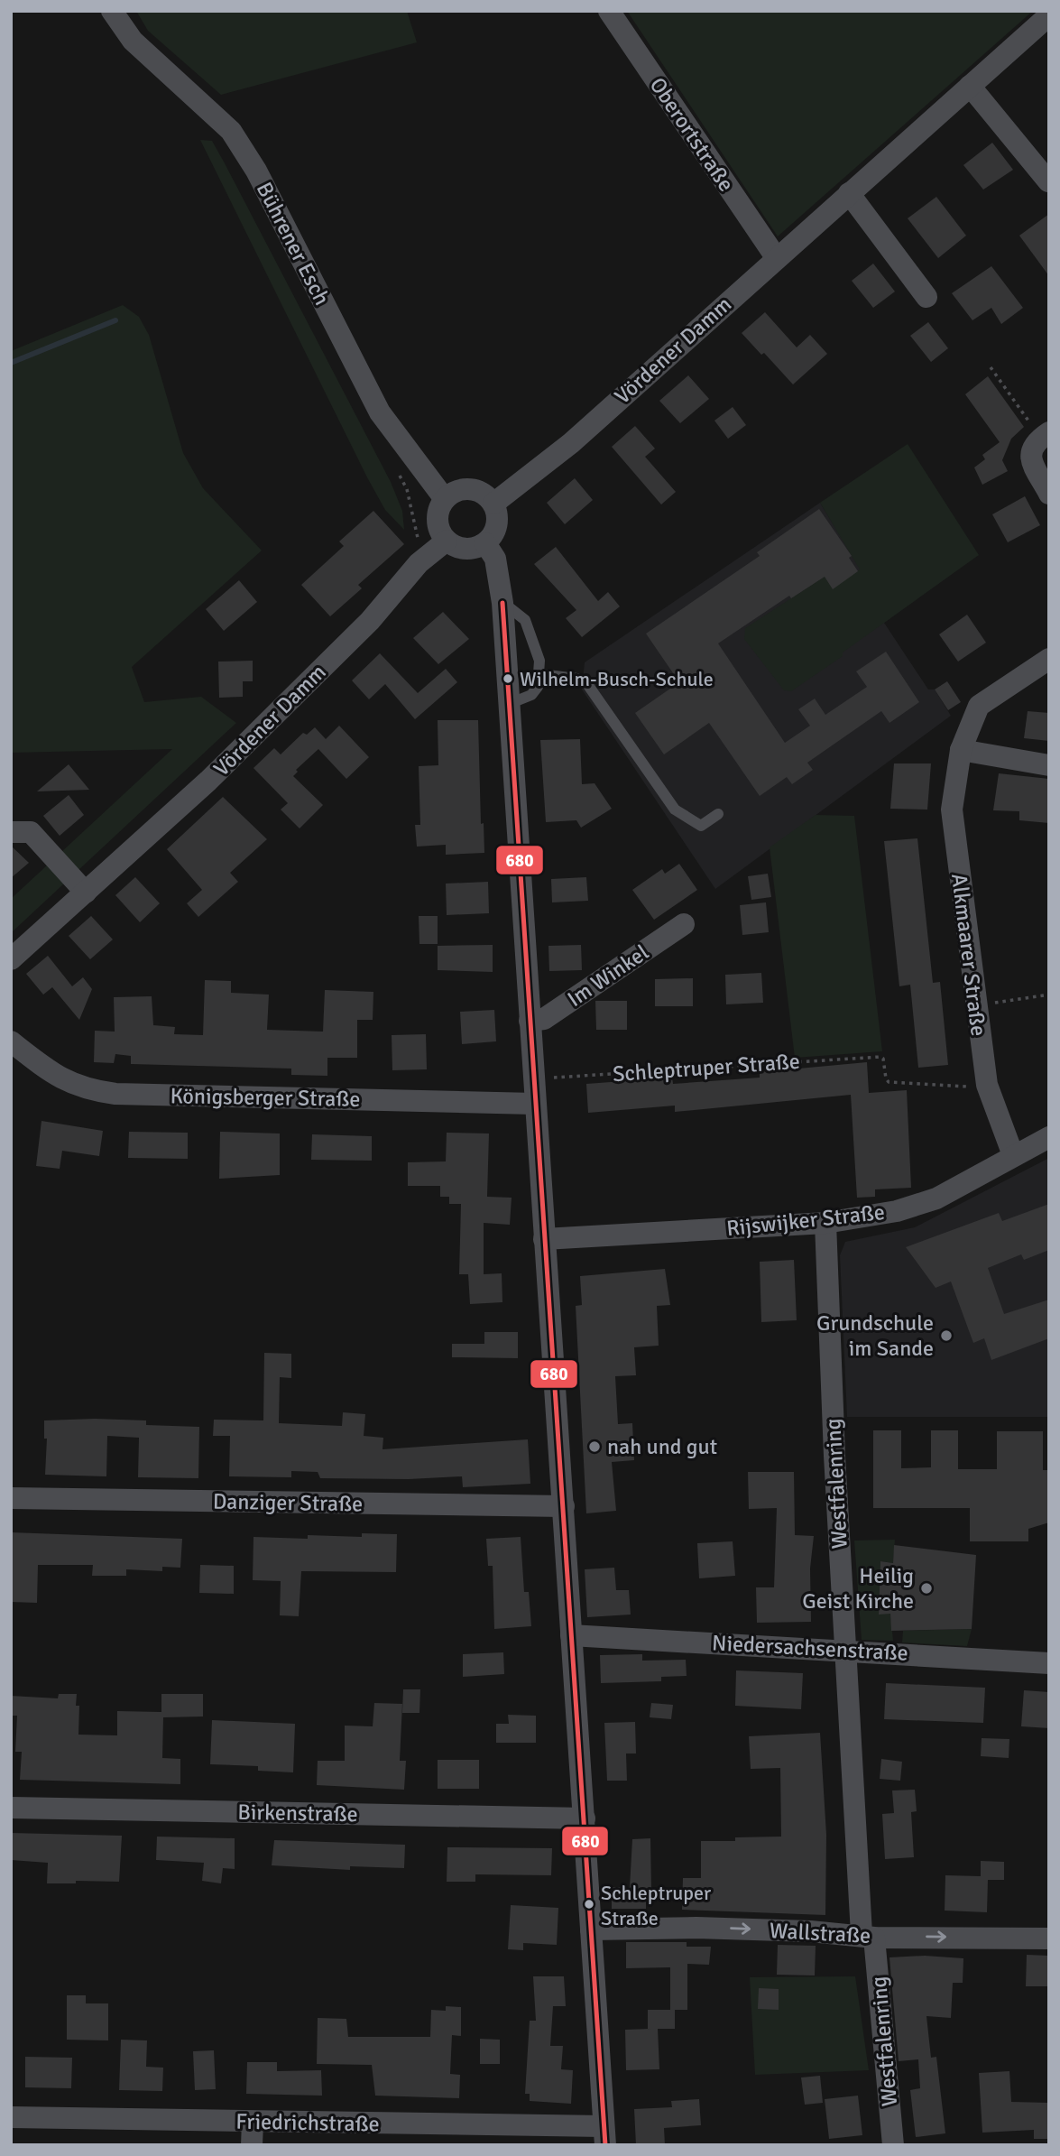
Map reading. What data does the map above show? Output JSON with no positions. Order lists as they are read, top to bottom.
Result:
{
  "streets": {
    "street": [
      "Oberortstraße",
      "Bührener Esch",
      "Vördener Damm",
      "Alkmaarer Straße",
      "Im Winkel",
      "Königsberger Straße",
      "Rijswijker Straße",
      "Westfalenring",
      "Danziger Straße",
      "Niedersachsenstraße",
      "Birkenstraße",
      "Wallstraße",
      "Friedrichstraße"
    ],
    "path": ["Schleptruper Straße"]
  },
  "crossings": [
    ["Oberortstraße", "Vördener Damm"],
    ["Bührener Esch", "Vördener Damm"],
    ["Alkmaarer Straße", "Schleptruper Straße"],
    ["Alkmaarer Straße", "Rijswijker Straße"],
    ["Rijswijker Straße", "Westfalenring"],
    ["Westfalenring", "Niedersachsenstraße"],
    ["Westfalenring", "Wallstraße"]
  ],
  "one_way": ["Wallstraße"],
  "places": [
    "Wilhelm-Busch-Schule",
    "Grundschule im Sande",
    "nah und gut",
    "Heilig Geist Kirche",
    "Schleptruper Straße"
  ],
  "lines": ["transit line 680"]
}
